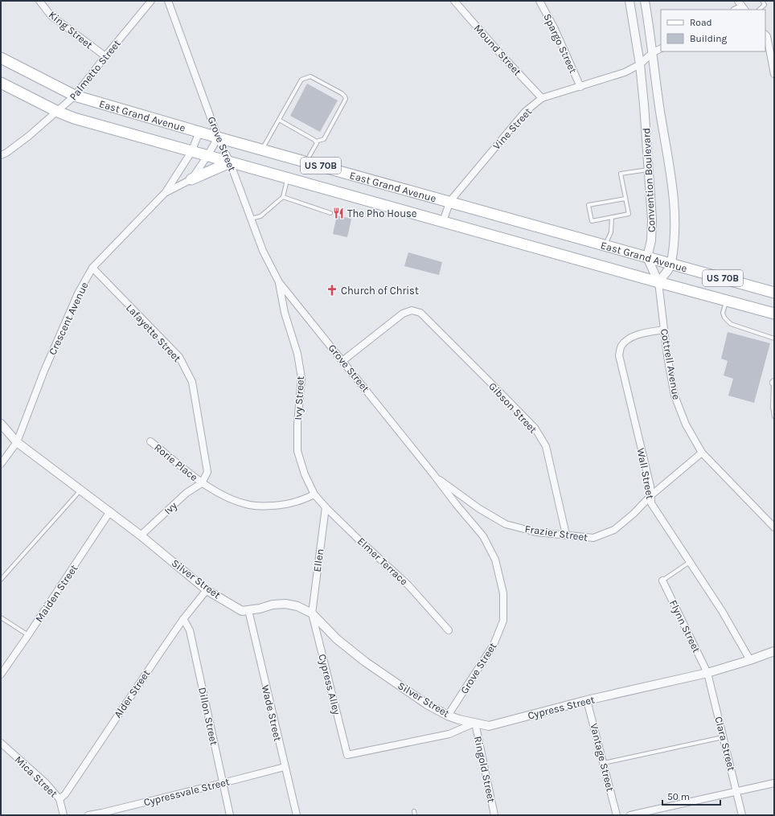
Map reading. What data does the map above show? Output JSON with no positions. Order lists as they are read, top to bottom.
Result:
{
  "streets": {
    "main road": ["East Grand Avenue", "US 70B"],
    "street": [
      "King Street",
      "Spargo Street",
      "Mound Street",
      "Palmetto Street",
      "Vine Street",
      "Grove Street",
      "Convention Boulevard",
      "Crescent Avenue",
      "Lafayette Street",
      "Cottrell Avenue",
      "Ivy Street",
      "Gibson Street",
      "Rorie Place",
      "Wall Street",
      "Ivy",
      "Frazier Street",
      "Ellen",
      "Elmer Terrace",
      "Silver Street",
      "Maiden Street",
      "Flynn Street",
      "Cypress Alley",
      "Alder Street",
      "Cypress Street",
      "Wade Street",
      "Dillon Street",
      "Clara Street",
      "Vantage Street",
      "Ringold Street",
      "Mica Street",
      "Cypressvale Street"
    ]
  },
  "crossings": [
    ["King Street", "Palmetto Street"],
    ["Spargo Street", "Vine Street"],
    ["Mound Street", "Vine Street"],
    ["Palmetto Street", "East Grand Avenue"],
    ["East Grand Avenue", "Vine Street"],
    ["East Grand Avenue", "Grove Street"],
    ["East Grand Avenue", "Convention Boulevard"],
    ["East Grand Avenue", "Crescent Avenue"],
    ["East Grand Avenue", "Cottrell Avenue"],
    ["Vine Street", "Convention Boulevard"],
    ["Grove Street", "Crescent Avenue"],
    ["Grove Street", "Ivy Street"],
    ["Grove Street", "Gibson Street"],
    ["Grove Street", "Frazier Street"],
    ["Grove Street", "Silver Street"],
    ["Convention Boulevard", "Cottrell Avenue"],
    ["Crescent Avenue", "Lafayette Street"],
    ["Crescent Avenue", "Silver Street"],
    ["Lafayette Street", "Rorie Place"],
    ["Lafayette Street", "Ivy"],
    ["Cottrell Avenue", "Wall Street"],
    ["Cottrell Avenue", "Frazier Street"],
    ["Ivy Street", "Rorie Place"],
    ["Ivy Street", "Elmer Terrace"],
    ["Gibson Street", "Frazier Street"],
    ["Rorie Place", "Ivy"],
    ["Rorie Place", "Elmer Terrace"],
    ["Wall Street", "Frazier Street"],
    ["Wall Street", "Cypress Street"],
    ["Ivy", "Silver Street"],
    ["Ellen", "Elmer Terrace"],
    ["Ellen", "Silver Street"],
    ["Ellen", "Cypress Alley"],
    ["Silver Street", "Maiden Street"],
    ["Silver Street", "Cypress Alley"],
    ["Silver Street", "Alder Street"],
    ["Silver Street", "Cypress Street"],
    ["Silver Street", "Wade Street"],
    ["Silver Street", "Ringold Street"],
    ["Flynn Street", "Cypress Street"],
    ["Flynn Street", "Clara Street"],
    ["Cypress Alley", "Cypress Street"],
    ["Cypress Alley", "Ringold Street"],
    ["Alder Street", "Dillon Street"],
    ["Alder Street", "Mica Street"],
    ["Cypress Street", "Clara Street"],
    ["Cypress Street", "Vantage Street"],
    ["Cypress Street", "Ringold Street"],
    ["Wade Street", "Cypressvale Street"],
    ["Dillon Street", "Cypressvale Street"]
  ],
  "places": {
    "restaurant": ["The Pho House"],
    "church": ["Church of Christ"]
  },
  "legend": ["Road", "Building"],
  "scale_bar": "50 m"
}
